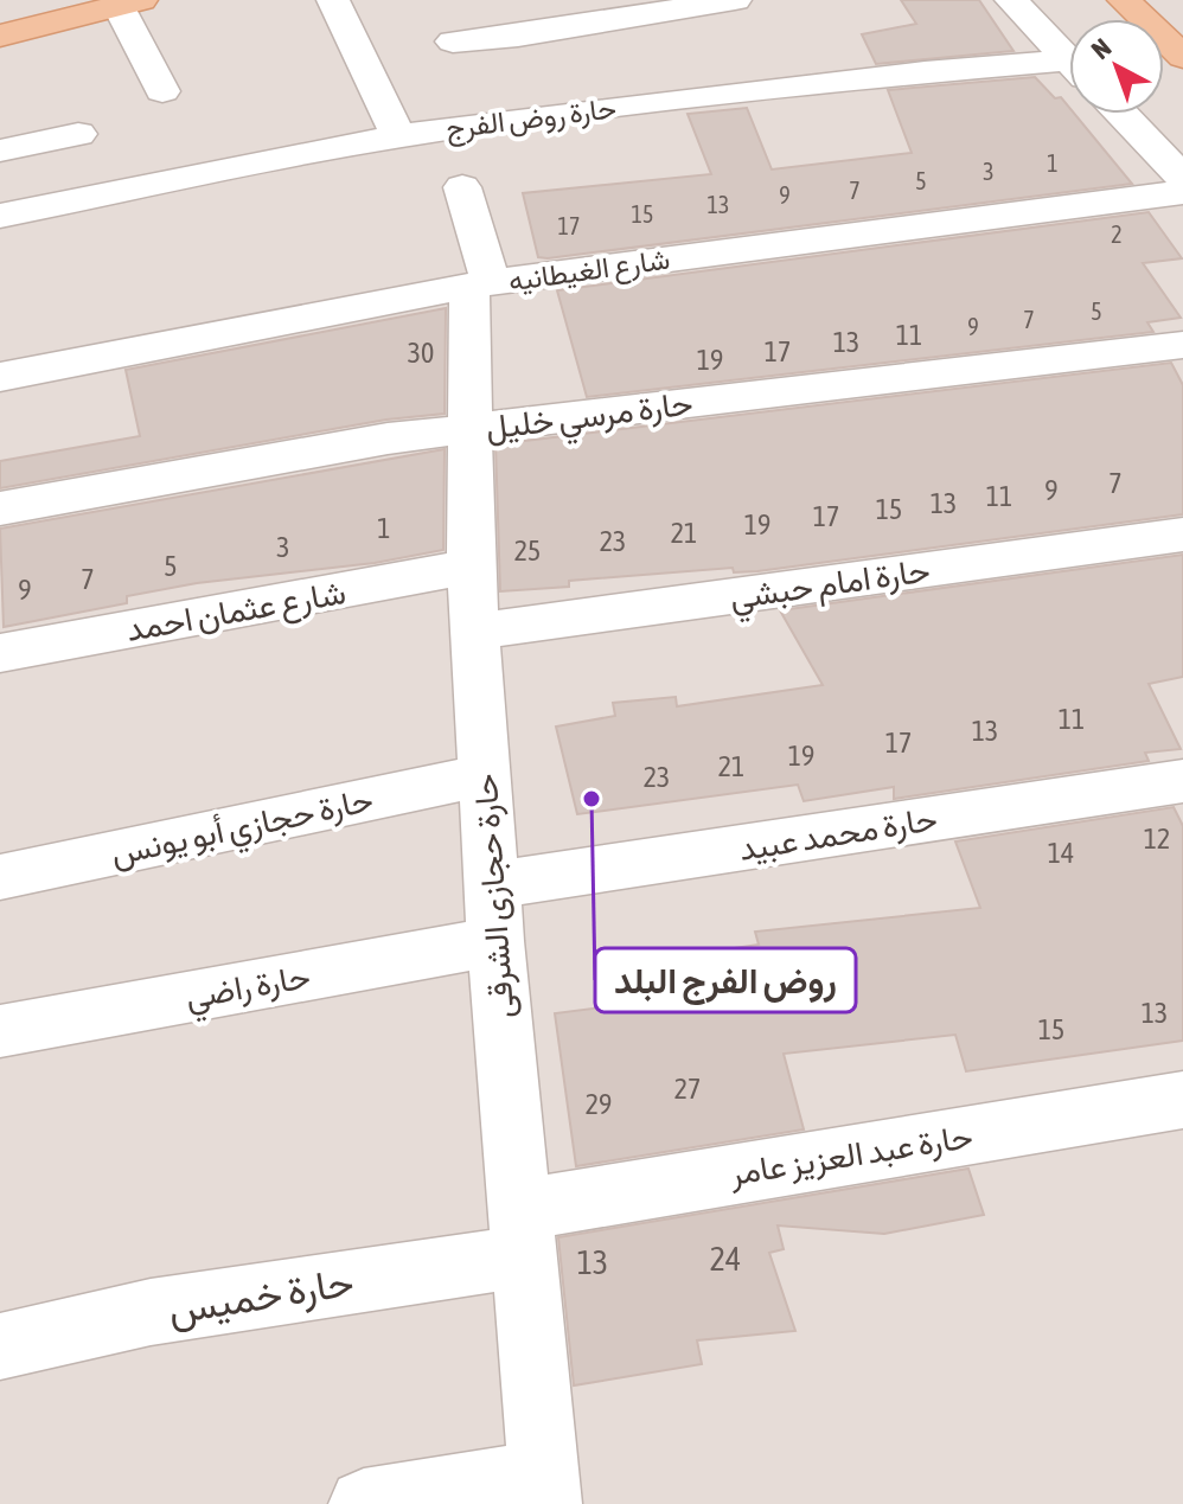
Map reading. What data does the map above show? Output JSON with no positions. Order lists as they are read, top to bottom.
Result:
{
  "streets": {
    "street": [
      "حارة روض الفرج",
      "شارع الغيطانيه",
      "حارة مرسي خليل",
      "حارة امام حبشي",
      "شارع عثمان احمد",
      "حارة حجازي أبو يونس",
      "حارة محمد عبيد",
      "حارة حجازى الشرقى",
      "حارة راضي",
      "حارة عبد العزيز عامر",
      "حارة خميس"
    ]
  },
  "crossings": [
    ["شارع الغيطانيه", "حارة حجازى الشرقى"],
    ["حارة مرسي خليل", "حارة حجازى الشرقى"],
    ["حارة امام حبشي", "حارة حجازى الشرقى"],
    ["شارع عثمان احمد", "حارة حجازى الشرقى"],
    ["حارة حجازي أبو يونس", "حارة حجازى الشرقى"],
    ["حارة محمد عبيد", "حارة حجازى الشرقى"],
    ["حارة حجازى الشرقى", "حارة راضي"],
    ["حارة حجازى الشرقى", "حارة عبد العزيز عامر"],
    ["حارة حجازى الشرقى", "حارة خميس"],
    ["حارة عبد العزيز عامر", "حارة خميس"]
  ],
  "places": ["روض الفرج البلد"],
  "house_numbers": [
    "1",
    "3",
    "5",
    "7",
    "9",
    "13",
    "15",
    "17",
    "2",
    "5",
    "7",
    "9",
    "11",
    "13",
    "17",
    "30",
    "19",
    "7",
    "9",
    "11",
    "13",
    "15",
    "17",
    "19",
    "1",
    "21",
    "23",
    "3",
    "25",
    "5",
    "7",
    "9",
    "11",
    "13",
    "17",
    "19",
    "21",
    "23",
    "12",
    "14",
    "13",
    "15",
    "27",
    "29",
    "24",
    "13"
  ],
  "north": "top left"
}
